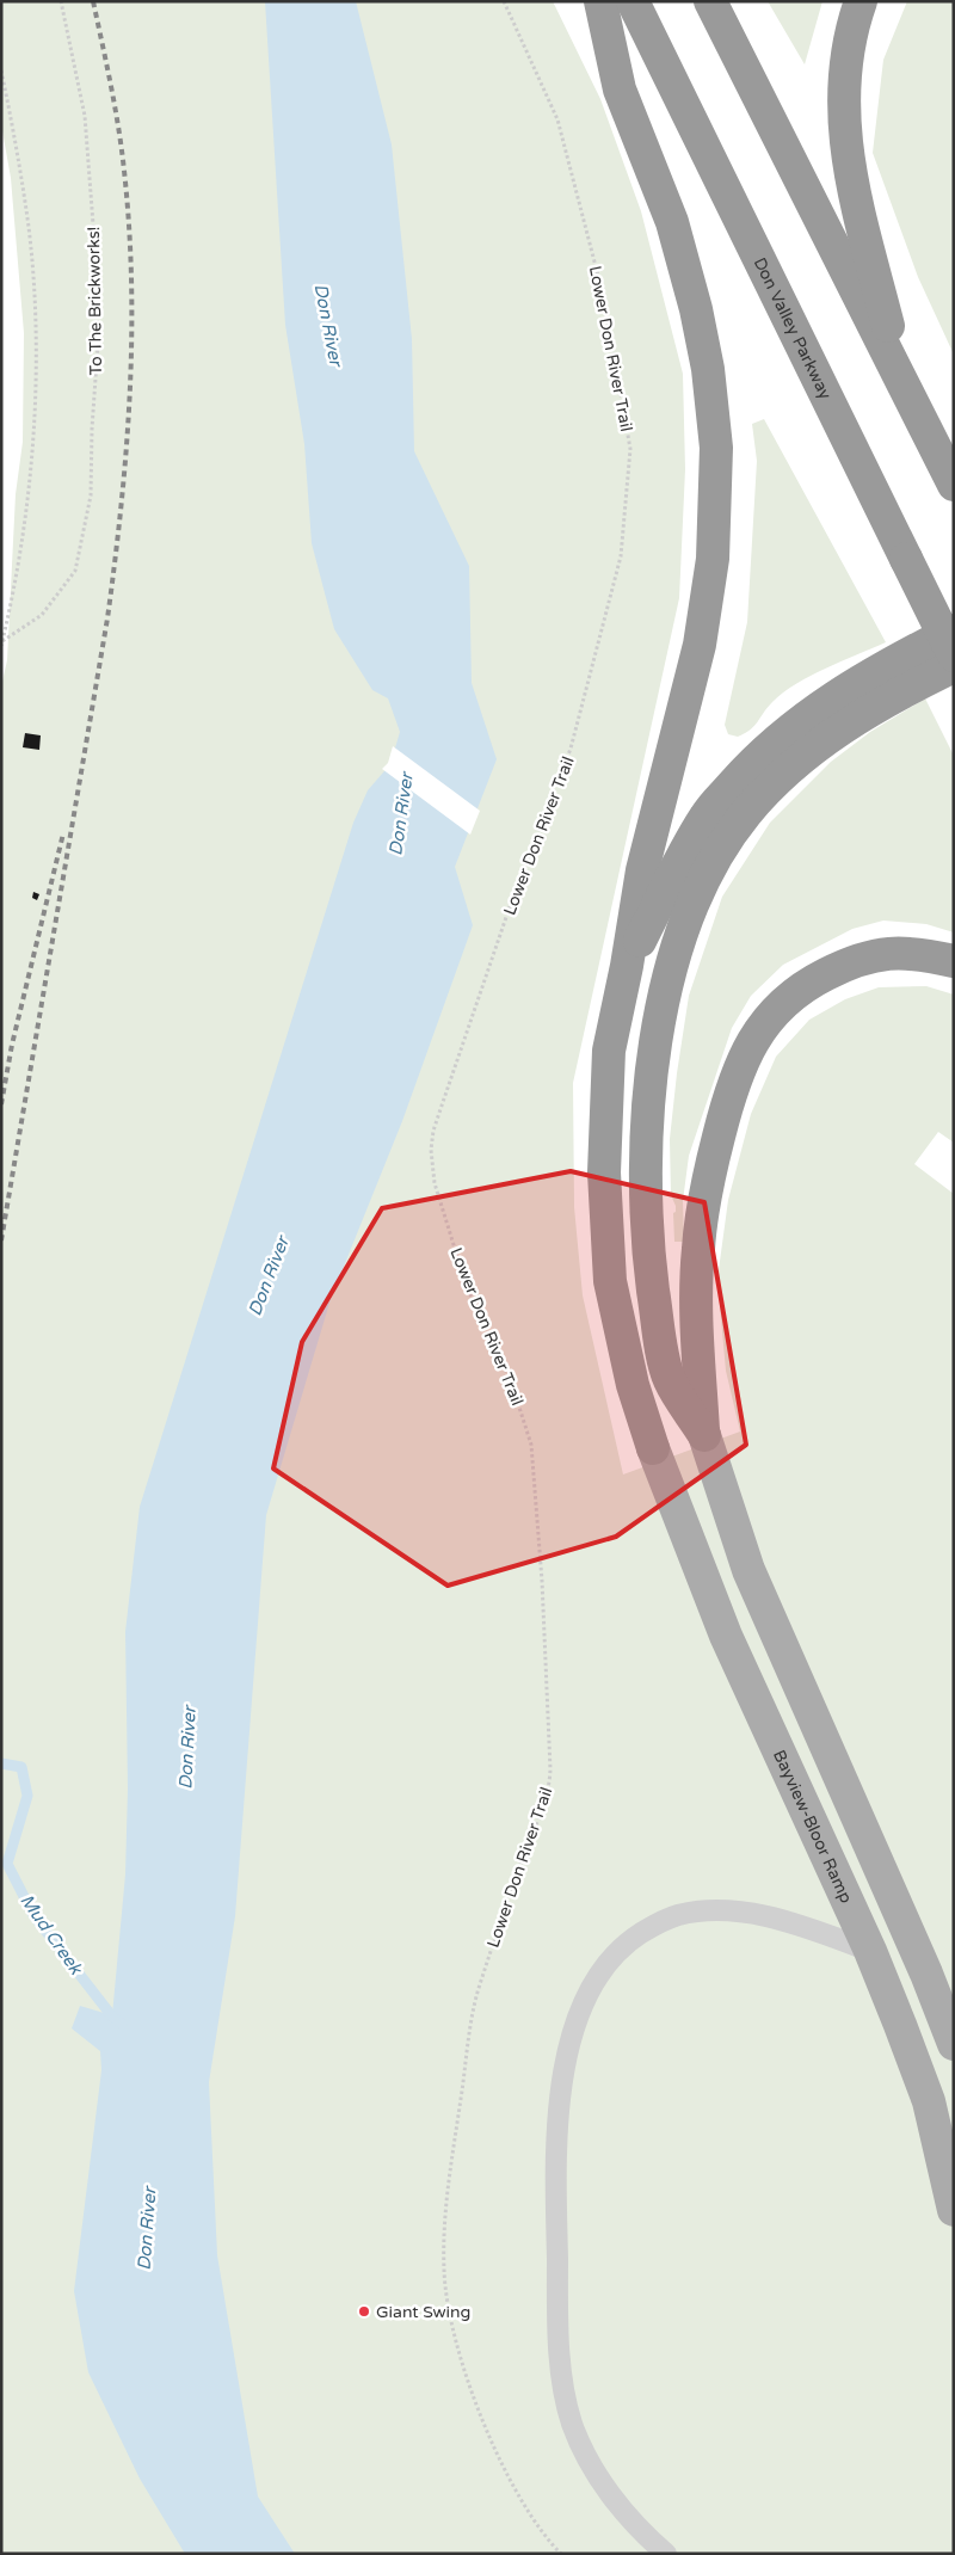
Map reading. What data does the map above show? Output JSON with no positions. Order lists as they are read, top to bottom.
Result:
{
  "streets": {
    "highway": ["Don Valley Parkway"],
    "main road": ["Bayview-Bloor Ramp"],
    "path": ["To The Brickworks!", "Lower Don River Trail"]
  },
  "water": ["Don River", "Mud Creek"],
  "places": ["Giant Swing"]
}
